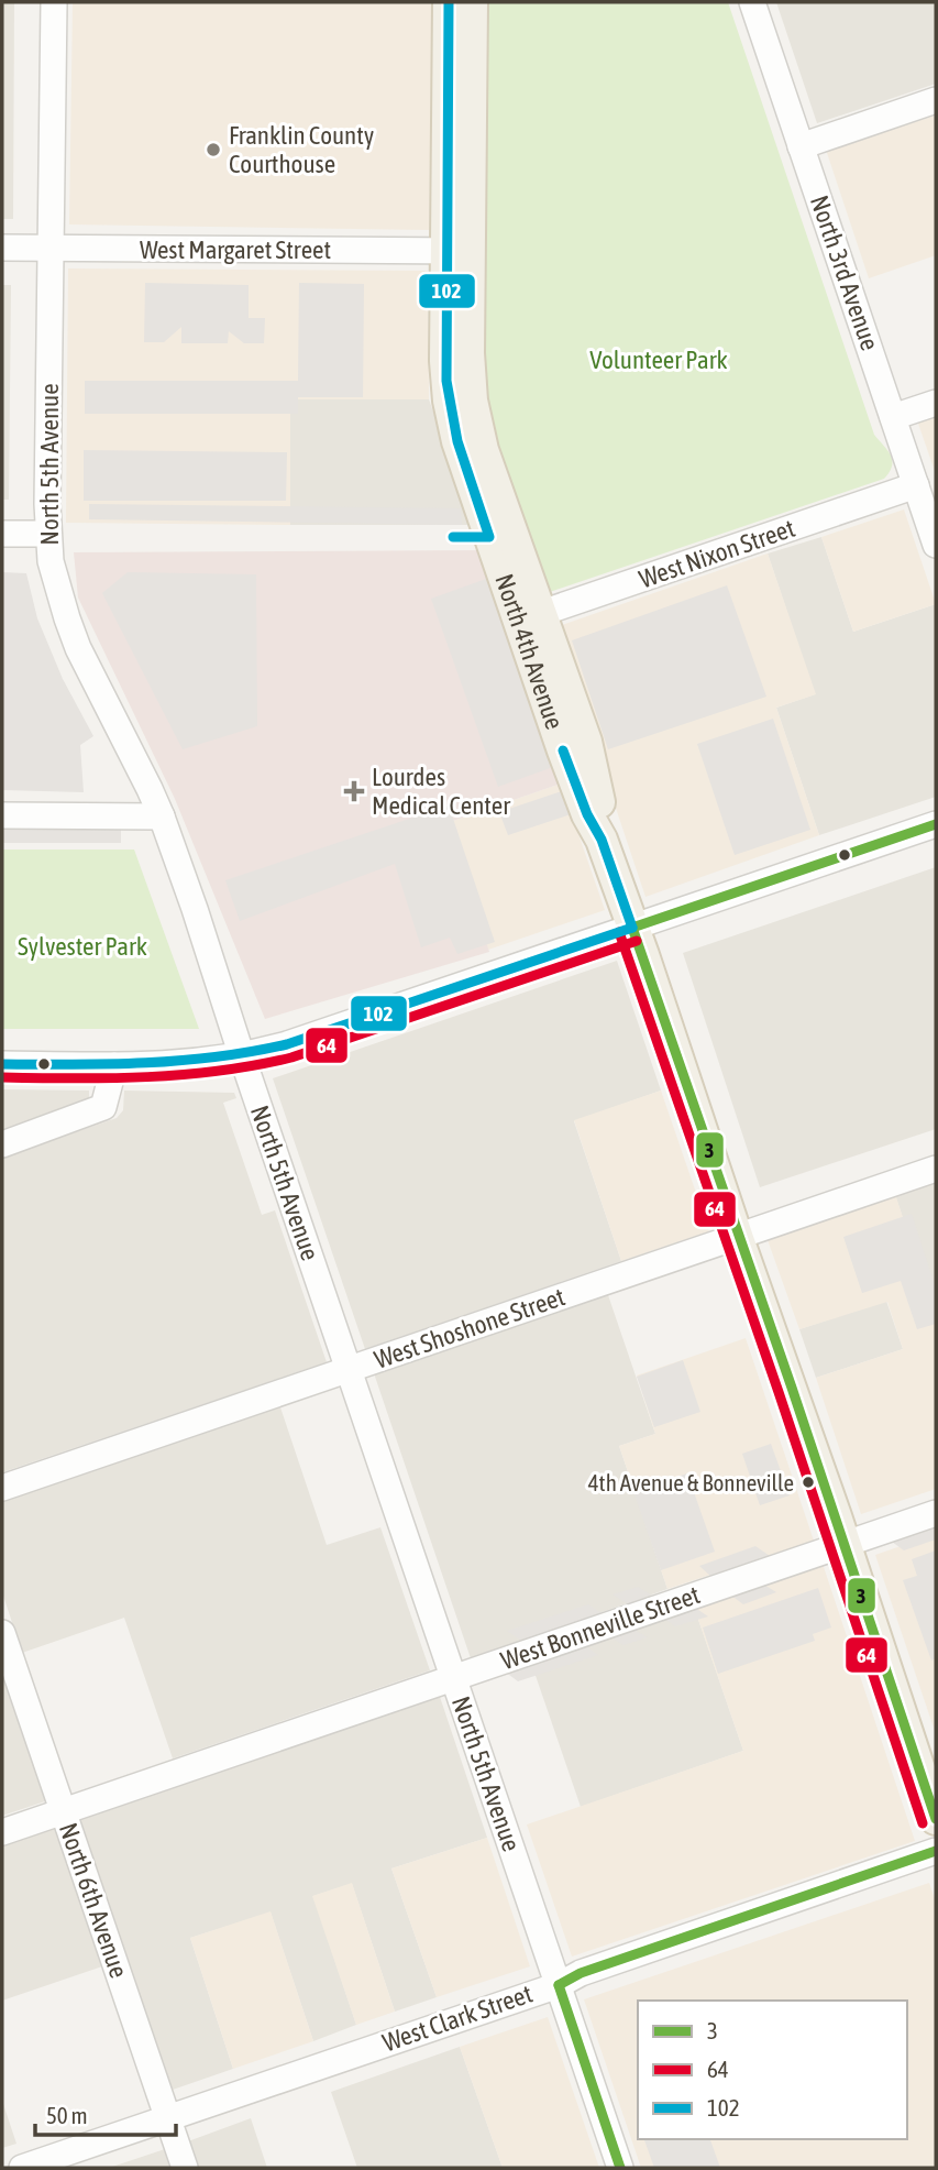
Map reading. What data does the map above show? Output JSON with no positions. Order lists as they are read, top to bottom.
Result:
{
  "streets": {
    "main road": ["North 4th Avenue"],
    "street": [
      "West Margaret Street",
      "North 3rd Avenue",
      "North 5th Avenue",
      "West Nixon Street",
      "West Shoshone Street",
      "West Bonneville Street",
      "North 6th Avenue",
      "West Clark Street"
    ]
  },
  "crossings": [
    ["West Margaret Street", "North 5th Avenue"],
    ["West Margaret Street", "North 4th Avenue"],
    ["North 3rd Avenue", "West Nixon Street"],
    ["North 5th Avenue", "West Shoshone Street"],
    ["North 5th Avenue", "West Bonneville Street"],
    ["North 5th Avenue", "West Clark Street"],
    ["West Nixon Street", "North 4th Avenue"],
    ["North 4th Avenue", "West Shoshone Street"],
    ["North 4th Avenue", "West Bonneville Street"],
    ["West Bonneville Street", "North 6th Avenue"],
    ["North 6th Avenue", "West Clark Street"]
  ],
  "parks": ["Volunteer Park", "Sylvester Park"],
  "places": {
    "other": ["Franklin County Courthouse", "4th Avenue & Bonneville"],
    "health": ["Lourdes Medical Center"]
  },
  "lines": ["transit line 102", "transit line 3", "transit line 64"],
  "legend": ["3", "64", "102"],
  "scale_bar": "50 m"
}
